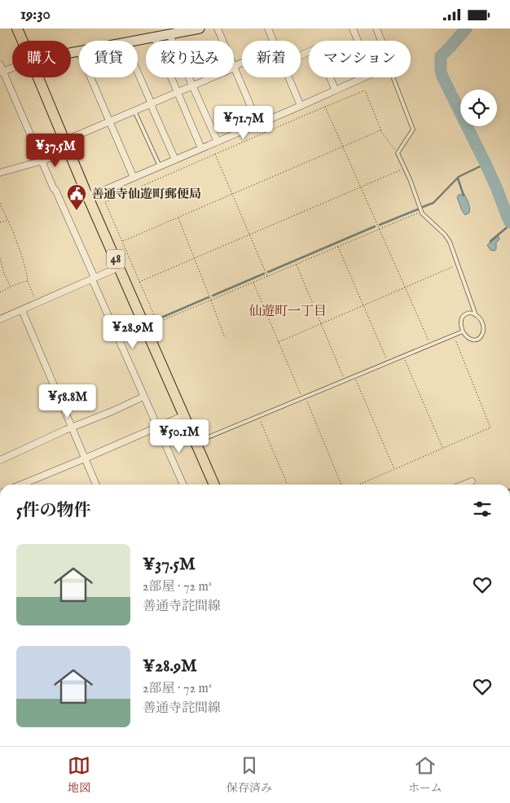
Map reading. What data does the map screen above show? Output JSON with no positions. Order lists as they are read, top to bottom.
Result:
{
  "streets": {
    "main road": ["48"]
  },
  "districts": ["仙遊町一丁目"],
  "places": {
    "public building": ["善通寺仙遊町郵便局"]
  },
  "page": {
    "status": "19:30",
    "chip": [
      "購入",
      "賃貸",
      "絞り込み",
      "新着",
      "マンション"
    ],
    "price": [
      "¥71.7M",
      "¥37.5M",
      "¥28.9M",
      "¥58.8M",
      "¥50.1M"
    ],
    "heading": "5件の物件",
    "list": [
      {
        "name": "¥37.5M",
        "note": "2部屋 · 72 m² · 善通寺詫間線"
      },
      {
        "name": "¥28.9M",
        "note": "2部屋 · 72 m² · 善通寺詫間線"
      }
    ],
    "tabs": ["地図", "保存済み", "ホーム"]
  }
}
